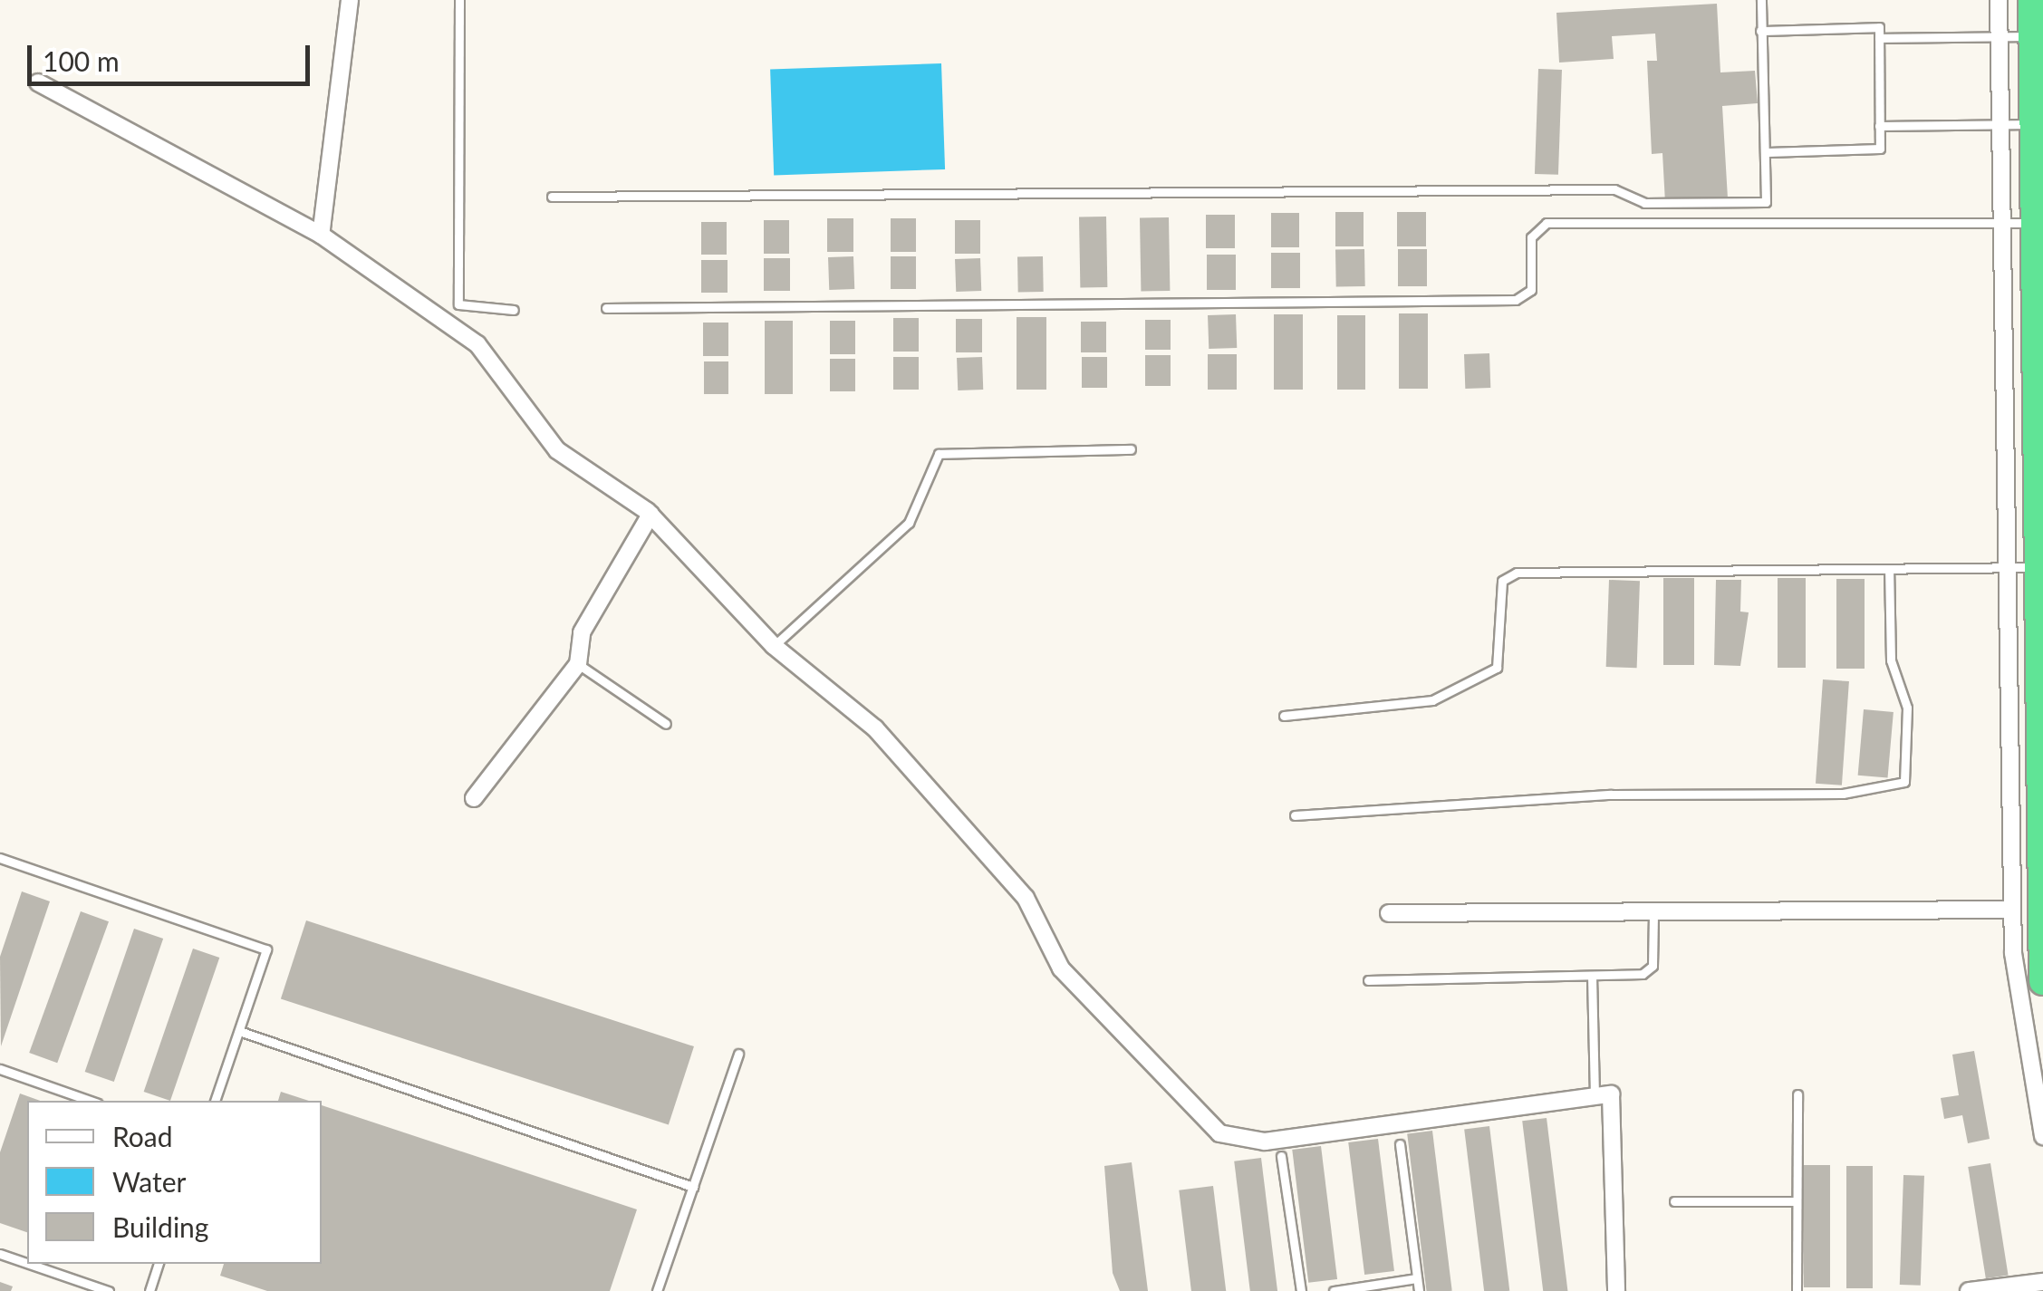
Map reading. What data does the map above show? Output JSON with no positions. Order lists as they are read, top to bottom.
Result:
{
  "legend": ["Road", "Water", "Building"],
  "scale_bar": "100 m"
}
